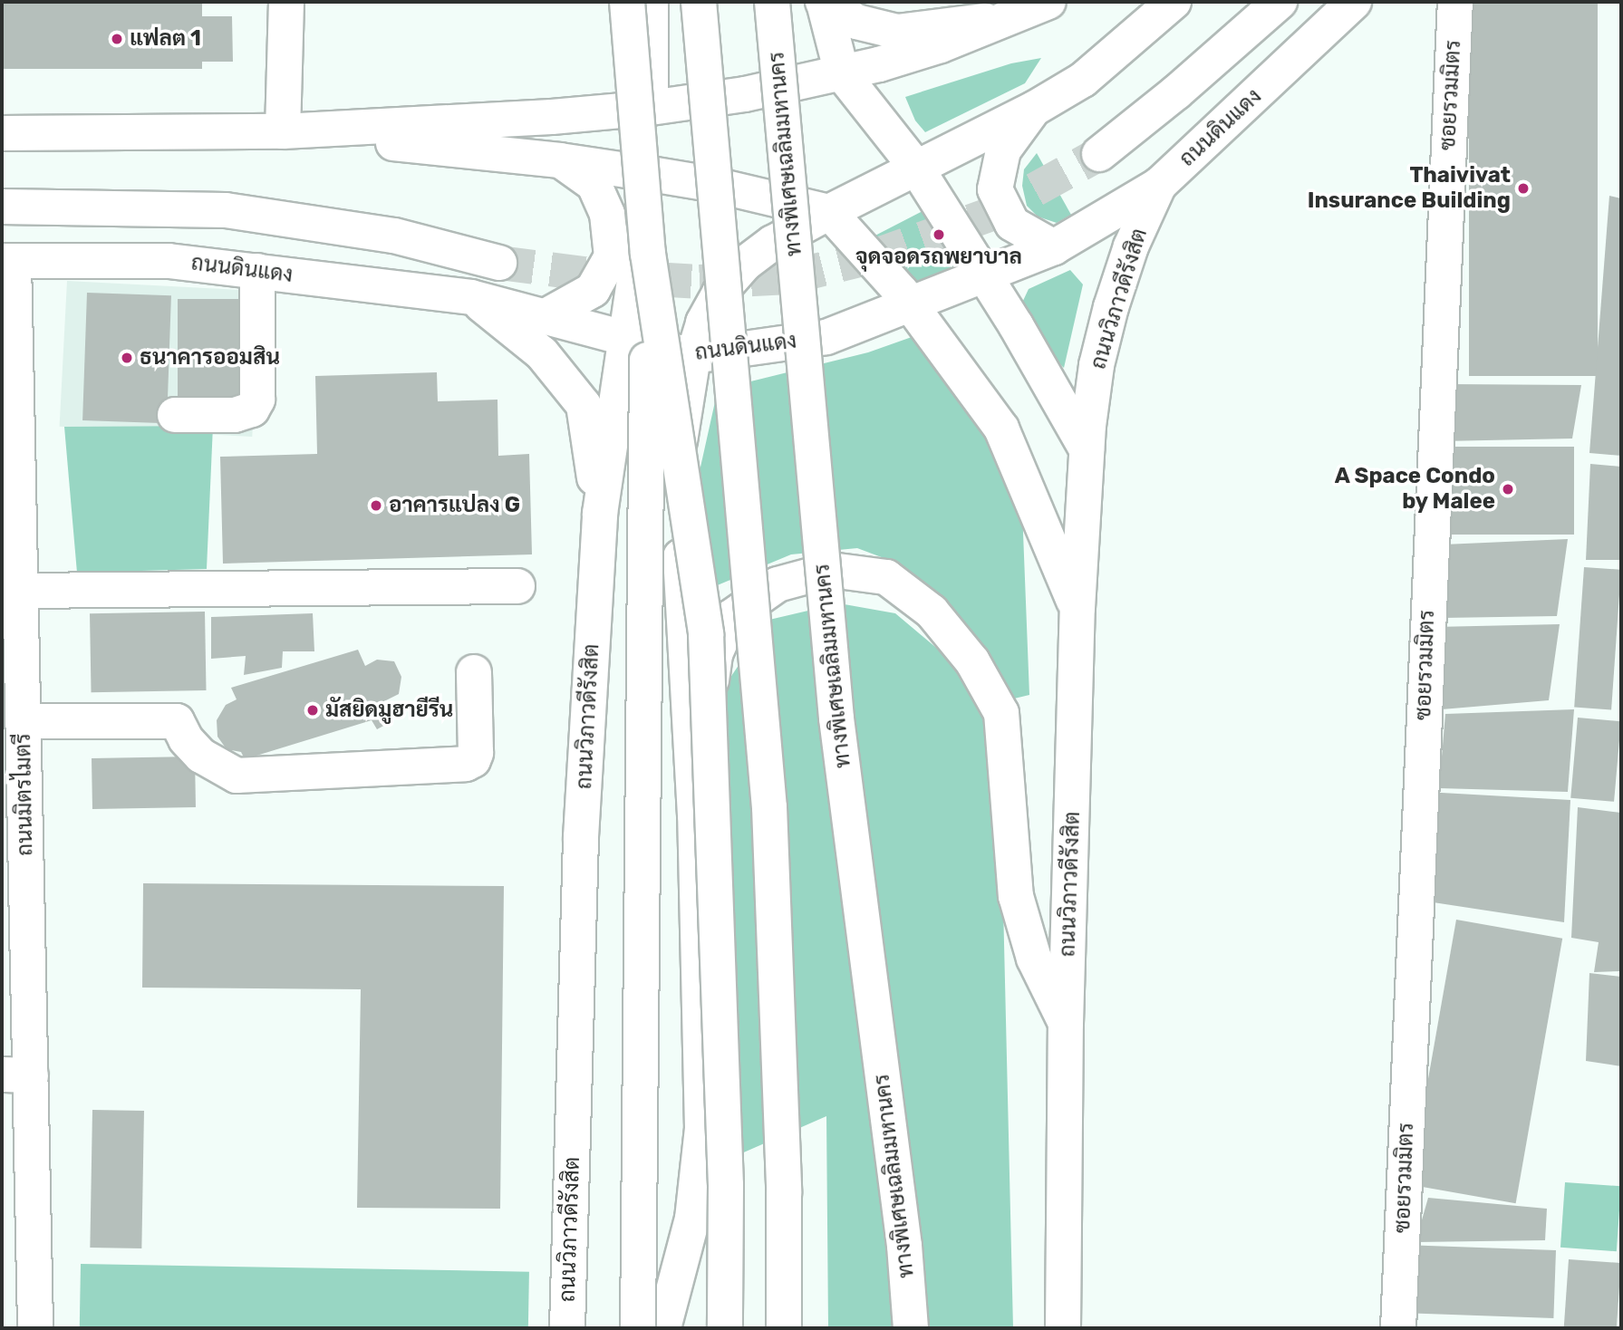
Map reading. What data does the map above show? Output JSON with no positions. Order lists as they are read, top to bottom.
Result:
{
  "streets": {
    "main road": [
      "ซอยรวมมิตร",
      "ถนนดินแดง",
      "ทางพิเศษเฉลิมมหานคร",
      "ถนนวิภาวดีรังสิต",
      "ถนนมิตรไมตรี"
    ]
  },
  "crossings": [
    ["ถนนดินแดง", "ถนนวิภาวดีรังสิต"],
    ["ถนนดินแดง", "ถนนมิตรไมตรี"]
  ],
  "places": [
    "แฟลต 1",
    "Thaivivat Insurance Building",
    "จุดจอดรถพยาบาล",
    "ธนาคารออมสิน",
    "A Space Condo by Malee",
    "อาคารแปลง G",
    "มัสยิดมูฮายีรีน"
  ]
}
